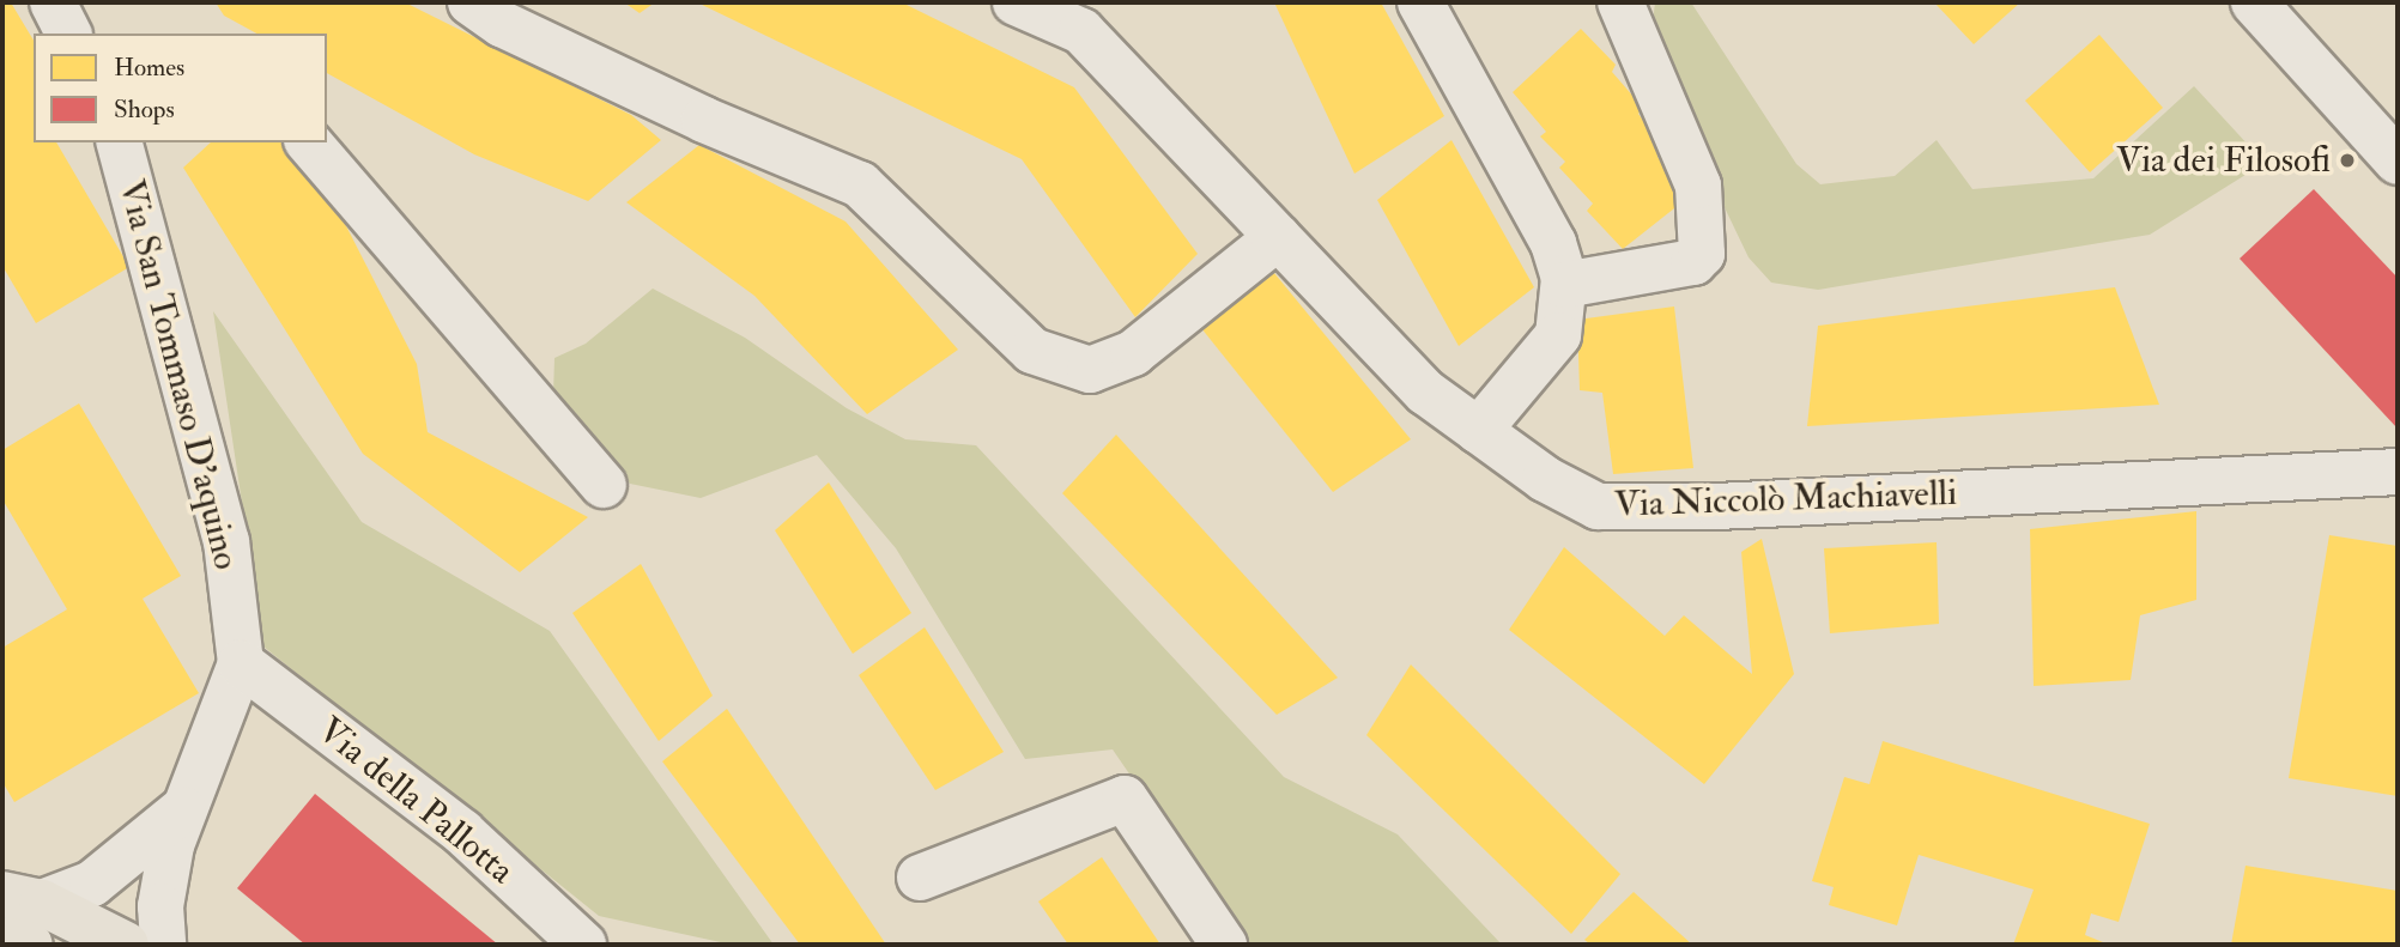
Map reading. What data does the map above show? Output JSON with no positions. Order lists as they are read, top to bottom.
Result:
{
  "streets": {
    "street": ["Via San Tommaso D'aquino", "Via Niccolò Machiavelli", "Via della Pallotta"]
  },
  "crossings": [
    ["Via San Tommaso D'aquino", "Via della Pallotta"]
  ],
  "places": ["Via dei Filosofi"],
  "legend": ["Homes", "Shops"]
}
